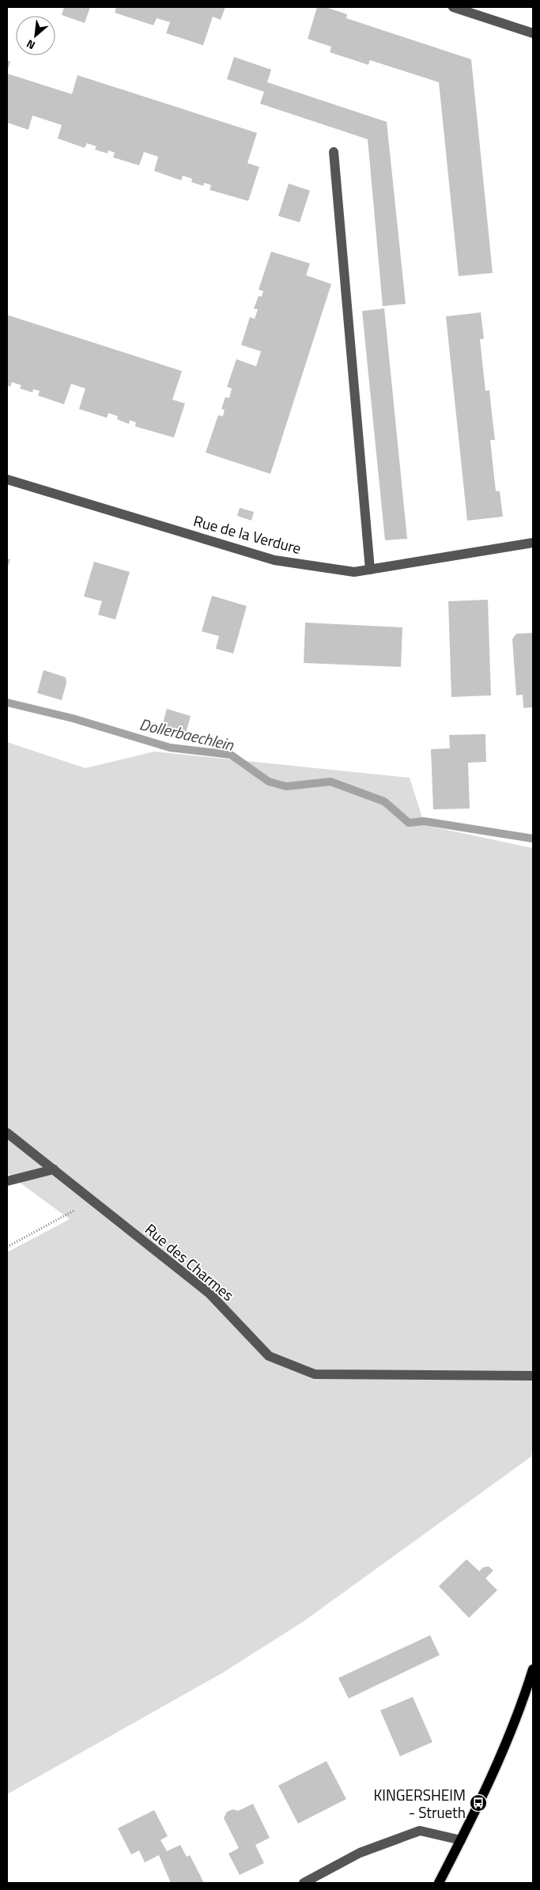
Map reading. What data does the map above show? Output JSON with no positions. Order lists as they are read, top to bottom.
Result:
{
  "streets": {
    "street": ["Rue de la Verdure", "Rue des Charmes"]
  },
  "water": ["Dollerbaechlein"],
  "places": {
    "bus stop": ["KINGERSHEIM - Strueth"]
  },
  "north": "bottom left"
}
